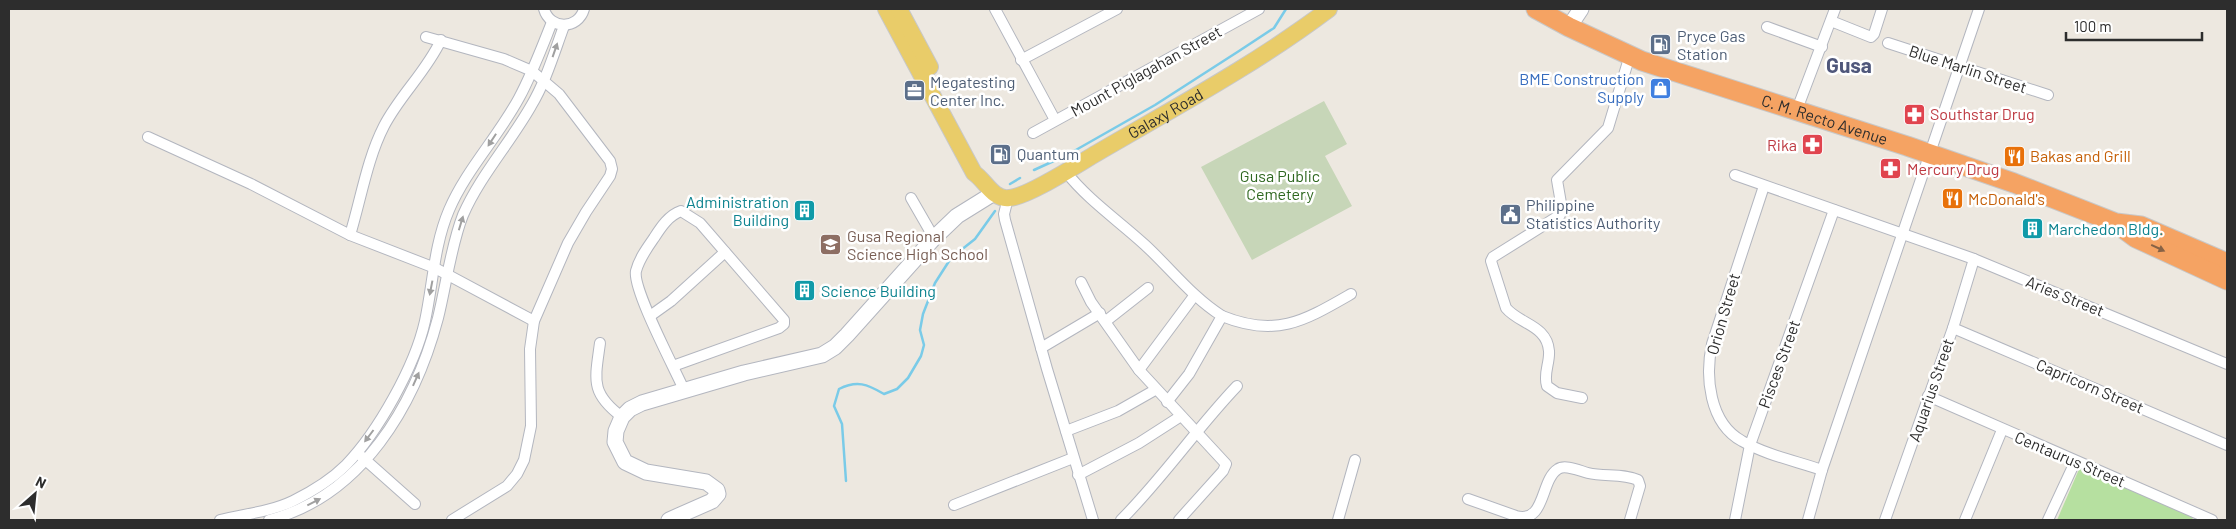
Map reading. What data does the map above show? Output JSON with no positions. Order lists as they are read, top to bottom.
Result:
{
  "streets": {
    "highway": ["C. M. Recto Avenue"],
    "main road": ["Galaxy Road"],
    "street": [
      "Blue Marlin Street",
      "Mount Piglagahan Street",
      "Aries Street",
      "Orion Street",
      "Pisces Street",
      "Capricorn Street",
      "Aquarius Street",
      "Centaurus Street"
    ]
  },
  "crossings": [
    ["Aries Street", "Orion Street"],
    ["Aries Street", "Pisces Street"],
    ["Aries Street", "Aquarius Street"],
    ["Orion Street", "Pisces Street"],
    ["Capricorn Street", "Aquarius Street"],
    ["Aquarius Street", "Centaurus Street"]
  ],
  "districts": ["Gusa"],
  "parks": ["Gusa Public Cemetery"],
  "places": {
    "fuel station": ["Pryce Gas Station", "Quantum"],
    "shop": ["BME Construction Supply"],
    "office": ["Megatesting Center Inc."],
    "pharmacy": ["Southstar Drug", "Rika", "Mercury Drug"],
    "restaurant": ["Bakas and Grill", "McDonald's"],
    "building": ["Administration Building", "Marchedon Bldg.", "Science Building"],
    "public building": ["Philippine Statistics Authority"],
    "school or university": ["Gusa Regional Science High School"]
  },
  "scale_bar": "100 m",
  "north": "top right"
}
